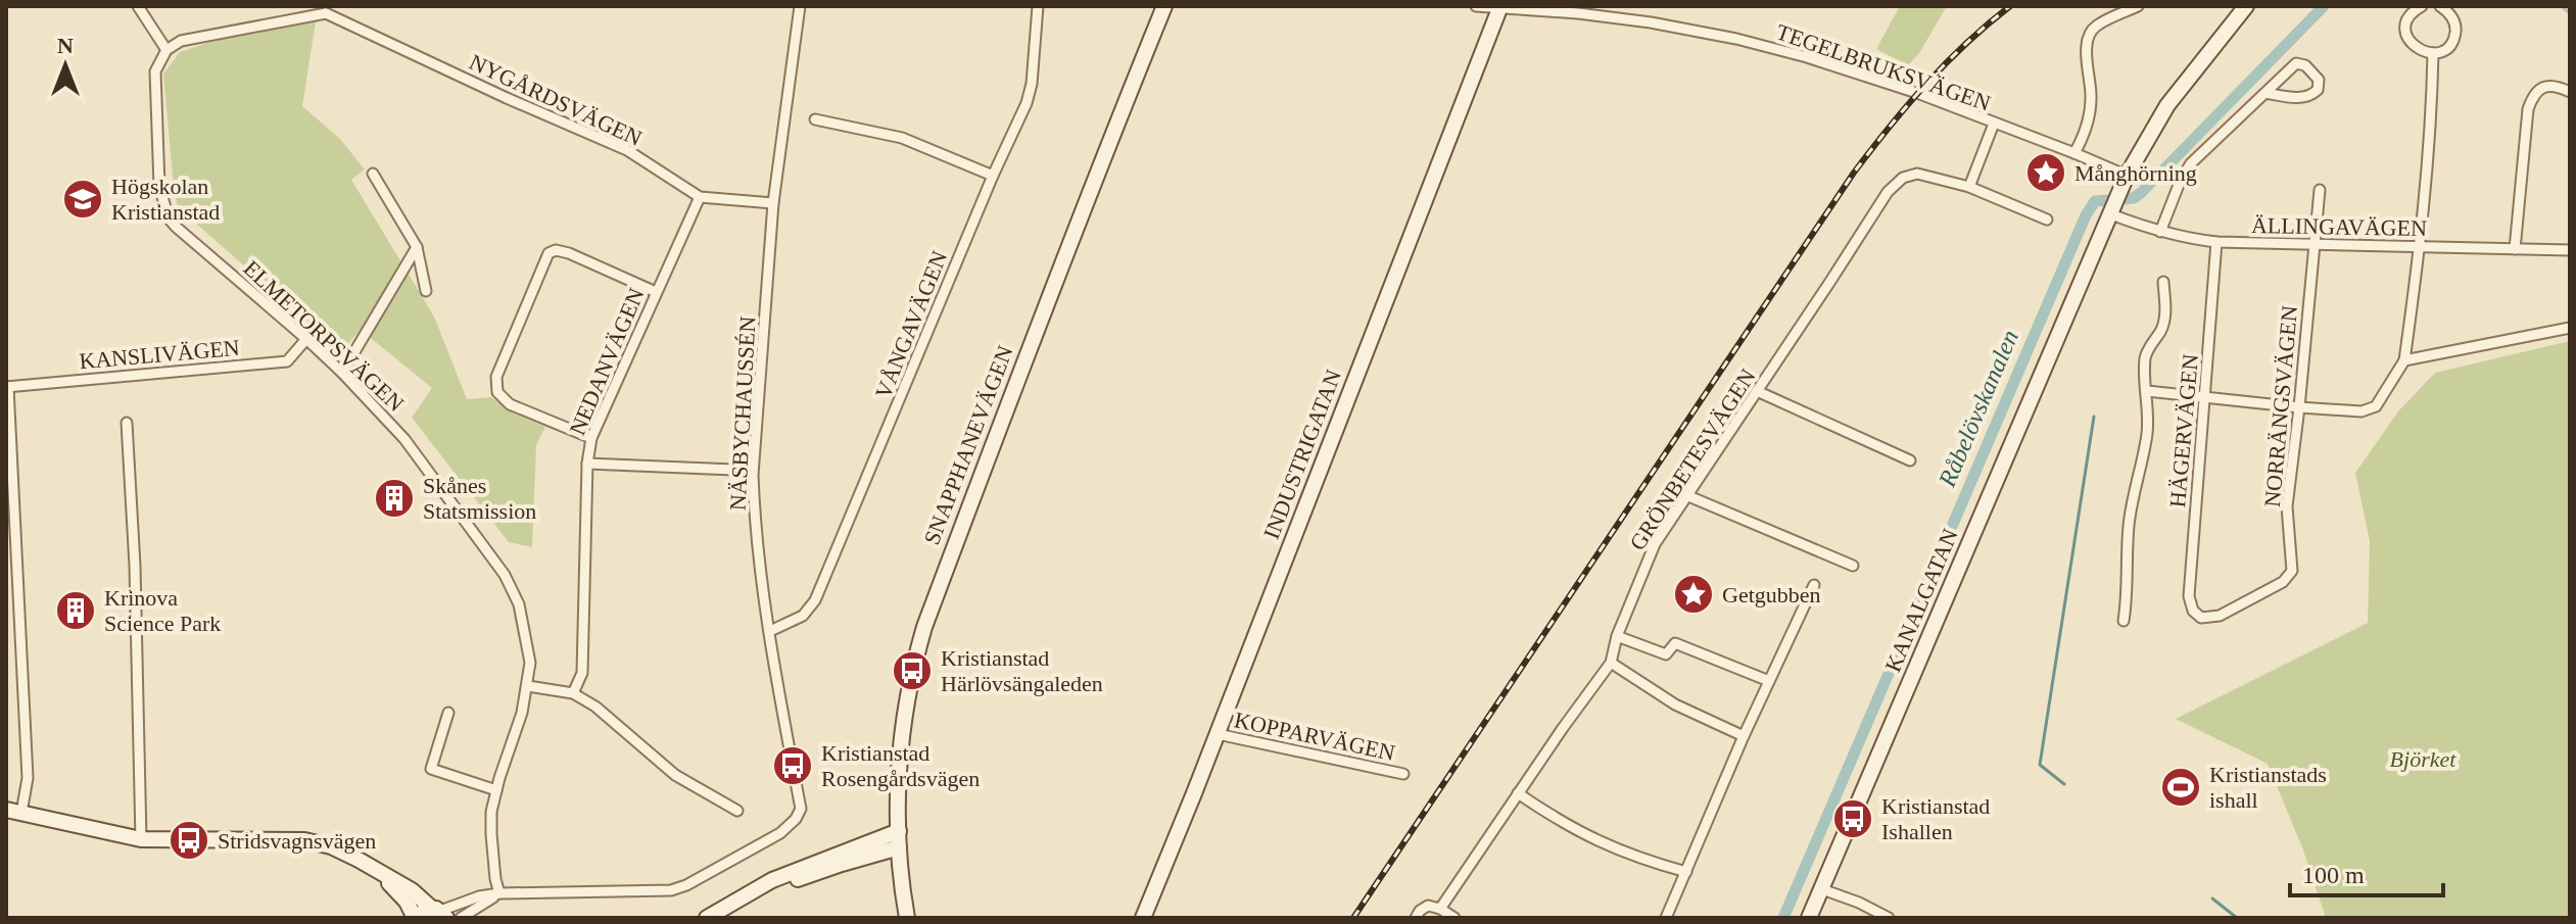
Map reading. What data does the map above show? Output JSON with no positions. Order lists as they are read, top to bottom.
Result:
{
  "streets": {
    "street": [
      "TEGELBRUKSVÄGEN",
      "NYGÅRDSVÄGEN",
      "ÄLLINGAVÄGEN",
      "VÅNGAVÄGEN",
      "ELMETORPSVÄGEN",
      "KANSLIVÄGEN",
      "NEDANVÄGEN",
      "NORRÄNGSVÄGEN",
      "NÄSBYCHAUSSÉN",
      "HÄGERVÄGEN",
      "SNAPPHANEVÄGEN",
      "INDUSTRIGATAN",
      "GRÖNBETESVÄGEN",
      "KANALGATAN",
      "KOPPARVÄGEN"
    ]
  },
  "crossings": [
    ["TEGELBRUKSVÄGEN", "INDUSTRIGATAN"],
    ["TEGELBRUKSVÄGEN", "KANALGATAN"],
    ["NYGÅRDSVÄGEN", "NEDANVÄGEN"],
    ["NYGÅRDSVÄGEN", "NÄSBYCHAUSSÉN"],
    ["ÄLLINGAVÄGEN", "NORRÄNGSVÄGEN"],
    ["ÄLLINGAVÄGEN", "HÄGERVÄGEN"],
    ["ÄLLINGAVÄGEN", "KANALGATAN"],
    ["VÅNGAVÄGEN", "NÄSBYCHAUSSÉN"],
    ["ELMETORPSVÄGEN", "KANSLIVÄGEN"],
    ["ELMETORPSVÄGEN", "NÄSBYCHAUSSÉN"],
    ["NORRÄNGSVÄGEN", "HÄGERVÄGEN"],
    ["INDUSTRIGATAN", "KOPPARVÄGEN"]
  ],
  "water": ["Råbelövskanalen"],
  "parks": ["Björket"],
  "places": {
    "place": ["Månghörning", "Getgubben"],
    "school or university": ["Högskolan Kristianstad"],
    "building": ["Skånes Statsmission", "Krinova Science Park"],
    "bus stop": [
      "Kristianstad Härlövsängaleden",
      "Kristianstad Rosengårdsvägen",
      "Kristianstad Ishallen",
      "Stridsvagnsvägen"
    ],
    "sports": ["Kristianstads ishall"]
  },
  "scale_bar": "100 m",
  "north": "top"
}
